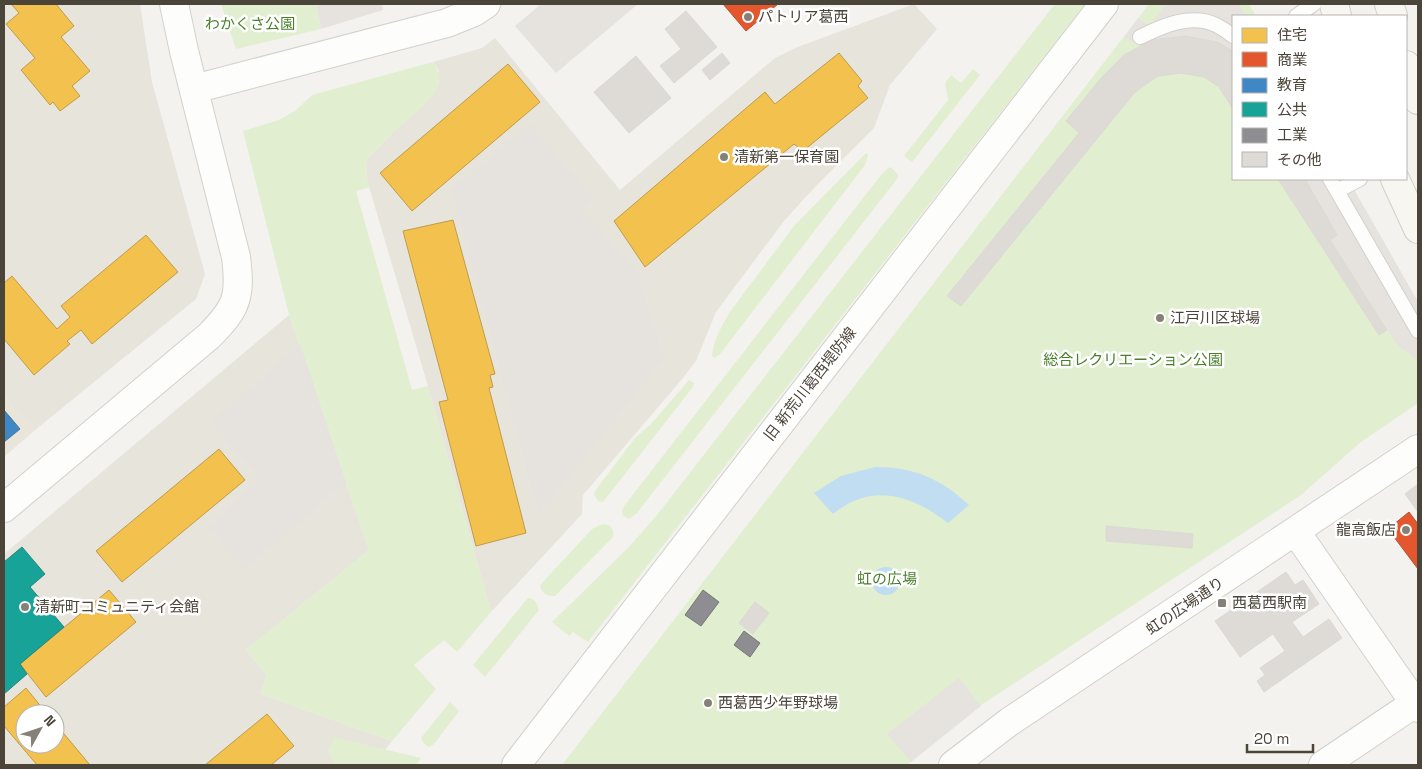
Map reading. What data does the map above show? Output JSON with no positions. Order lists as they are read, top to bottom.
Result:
{
  "streets": {
    "street": ["旧 新荒川葛西堤防線", "虹の広場通り"]
  },
  "parks": ["わかくさ公園", "総合レクリエーション公園", "虹の広場"],
  "places": {
    "other": [
      "パトリア葛西",
      "清新第一保育園",
      "江戸川区球場",
      "龍高飯店",
      "清新町コミュニティ会館",
      "西葛西少年野球場"
    ],
    "transit": ["西葛西駅南"]
  },
  "legend": [
    "住宅",
    "商業",
    "教育",
    "公共",
    "工業",
    "その他"
  ],
  "scale_bar": "20 m",
  "north": "top right"
}
